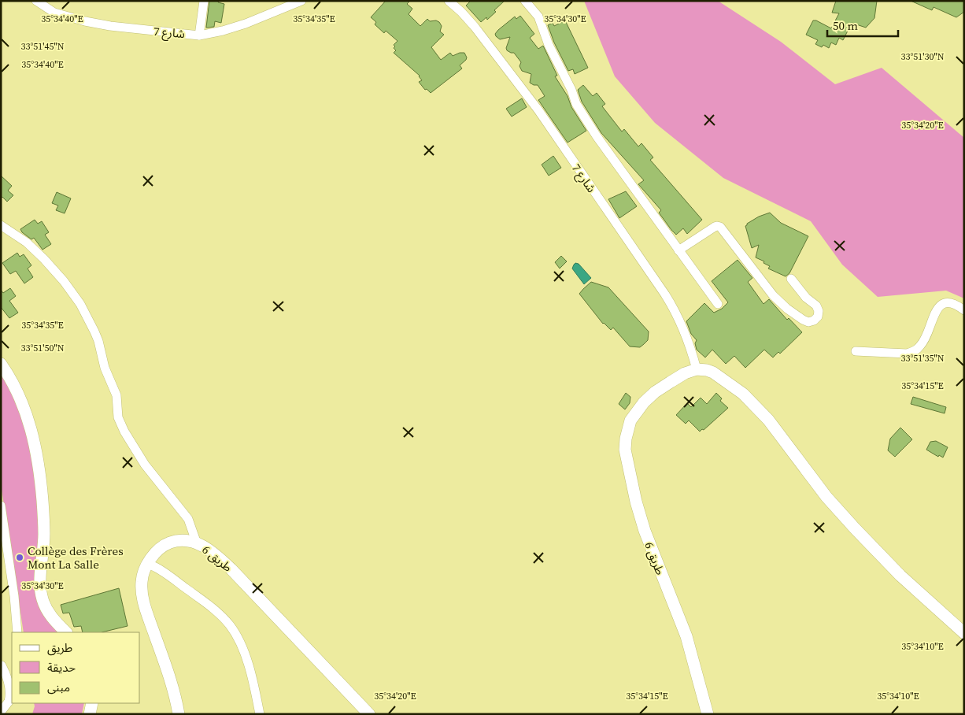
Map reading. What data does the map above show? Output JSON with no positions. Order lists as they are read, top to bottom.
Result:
{
  "streets": {
    "street": ["شارع 7", "طريق 6"]
  },
  "crossings": [
    ["شارع 7", "طريق 6"]
  ],
  "places": ["Collège des Frères Mont La Salle"],
  "legend": ["طريق", "حديقة", "مبنى"],
  "scale_bar": "50 m",
  "coordinates": [
    "35°34'40\"E",
    "35°34'35\"E",
    "35°34'30\"E",
    "33°51'45\"N",
    "33°51'30\"N",
    "35°34'20\"E",
    "33°51'50\"N",
    "33°51'35\"N",
    "35°34'15\"E",
    "35°34'10\"E"
  ]
}
